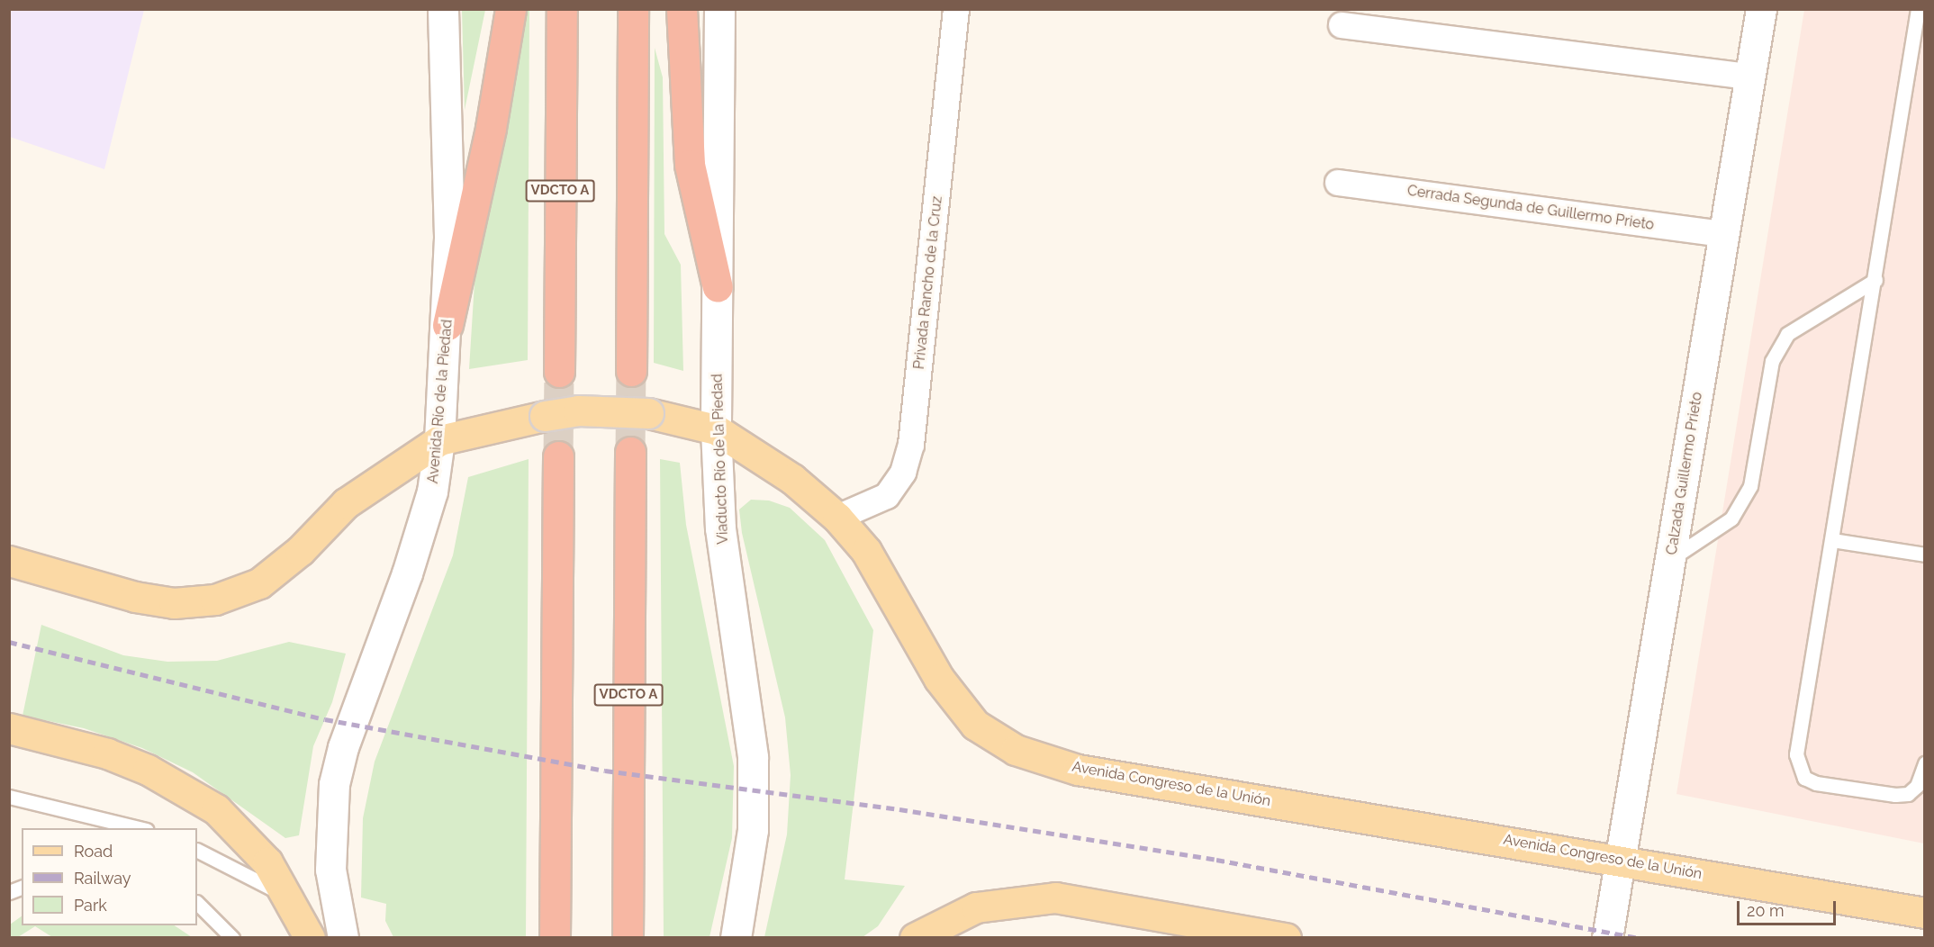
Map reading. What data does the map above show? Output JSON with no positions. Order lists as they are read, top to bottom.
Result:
{
  "streets": {
    "highway": ["VDCTO A"],
    "main road": [
      "Avenida Río de la Piedad",
      "Viaducto Río de la Piedad",
      "Calzada Guillermo Prieto",
      "Avenida Congreso de la Unión"
    ],
    "street": ["Cerrada Segunda de Guillermo Prieto", "Privada Rancho de la Cruz"]
  },
  "crossings": [
    ["Cerrada Segunda de Guillermo Prieto", "Calzada Guillermo Prieto"],
    ["Privada Rancho de la Cruz", "Avenida Congreso de la Unión"],
    ["Avenida Río de la Piedad", "Avenida Congreso de la Unión"],
    ["Viaducto Río de la Piedad", "Avenida Congreso de la Unión"],
    ["Calzada Guillermo Prieto", "Avenida Congreso de la Unión"]
  ],
  "legend": ["Road", "Railway", "Park"],
  "scale_bar": "20 m"
}
